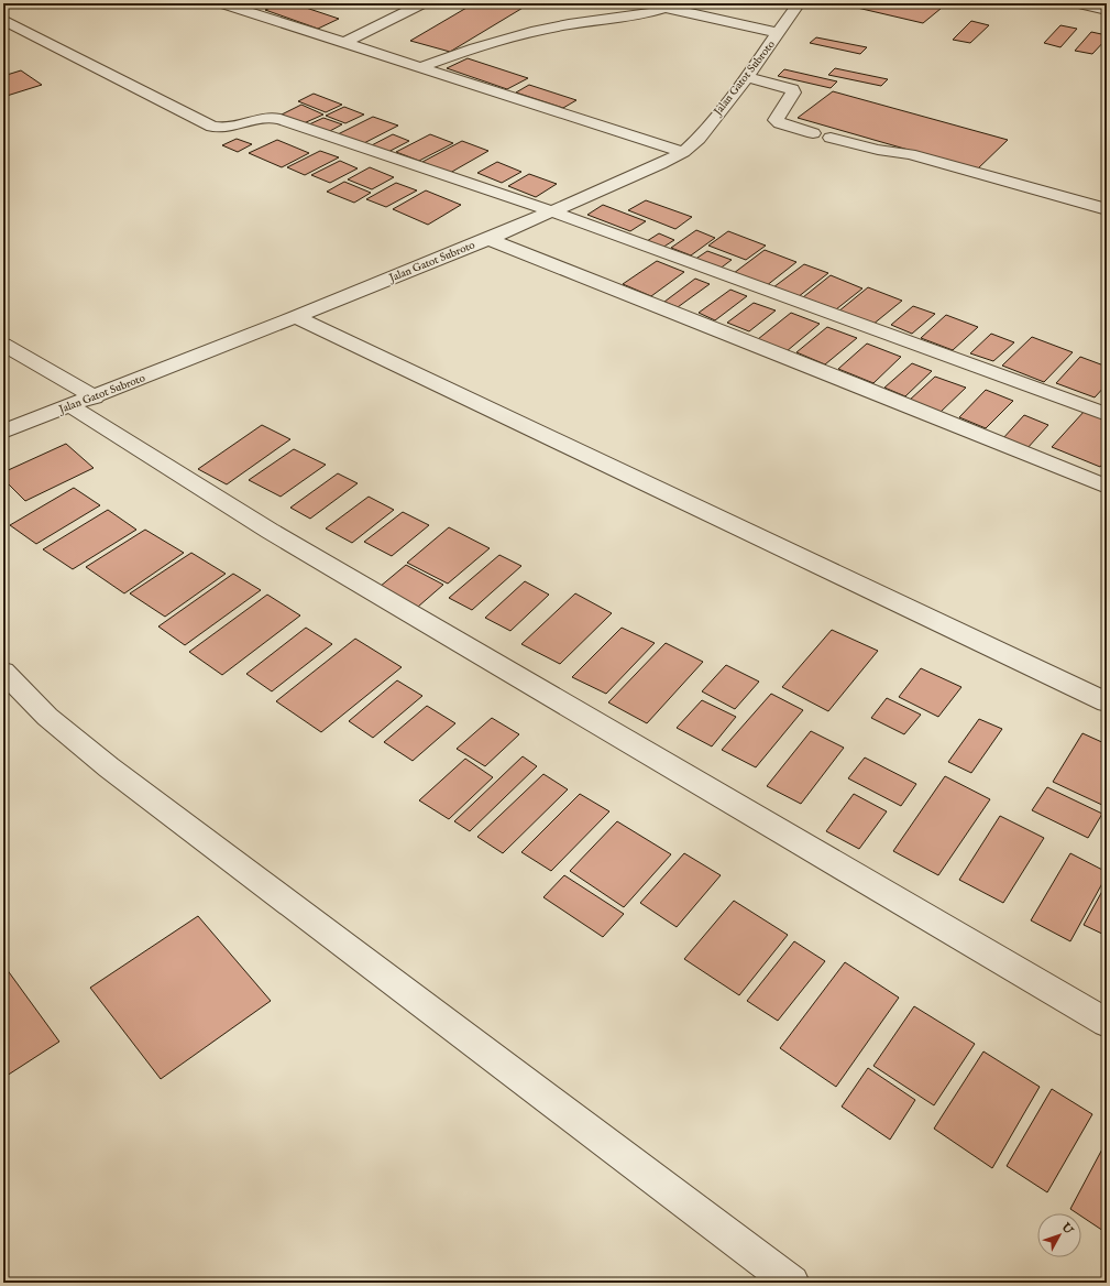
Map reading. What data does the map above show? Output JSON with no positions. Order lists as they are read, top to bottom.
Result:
{
  "streets": {
    "street": ["Jalan Gatot Subroto"]
  },
  "north": "top right"
}
